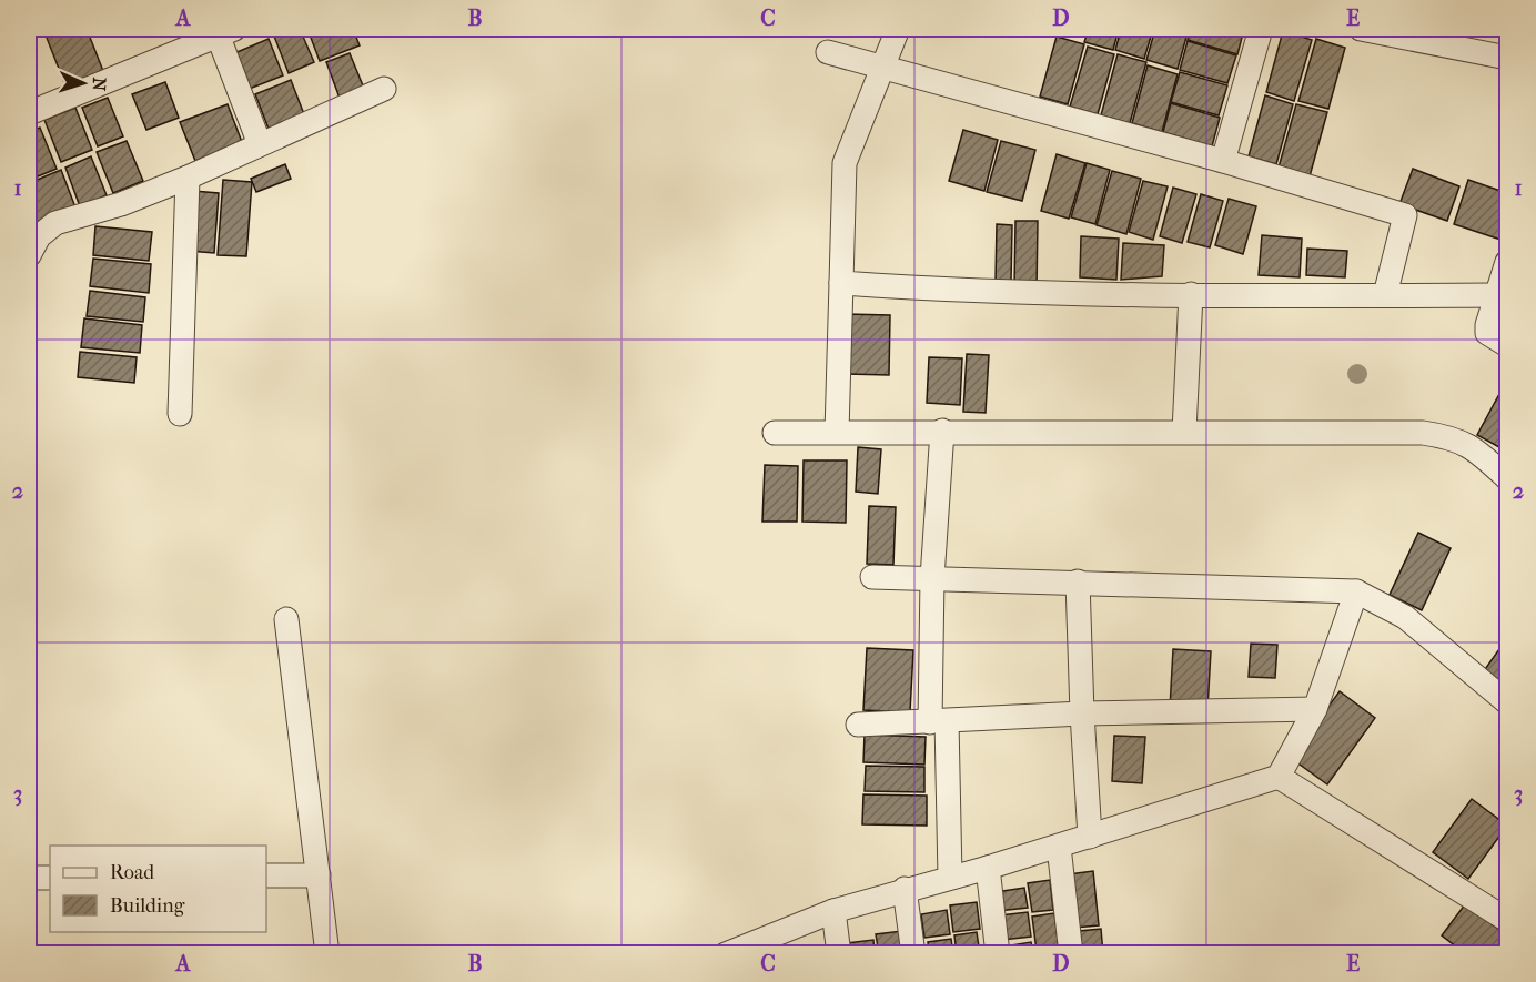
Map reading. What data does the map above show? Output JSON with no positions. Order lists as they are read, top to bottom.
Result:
{
  "legend": ["Road", "Building"],
  "north": "right",
  "grid": {
    "columns": [
      "A",
      "B",
      "C",
      "D",
      "E"
    ],
    "rows": ["1", "2", "3"]
  }
}
